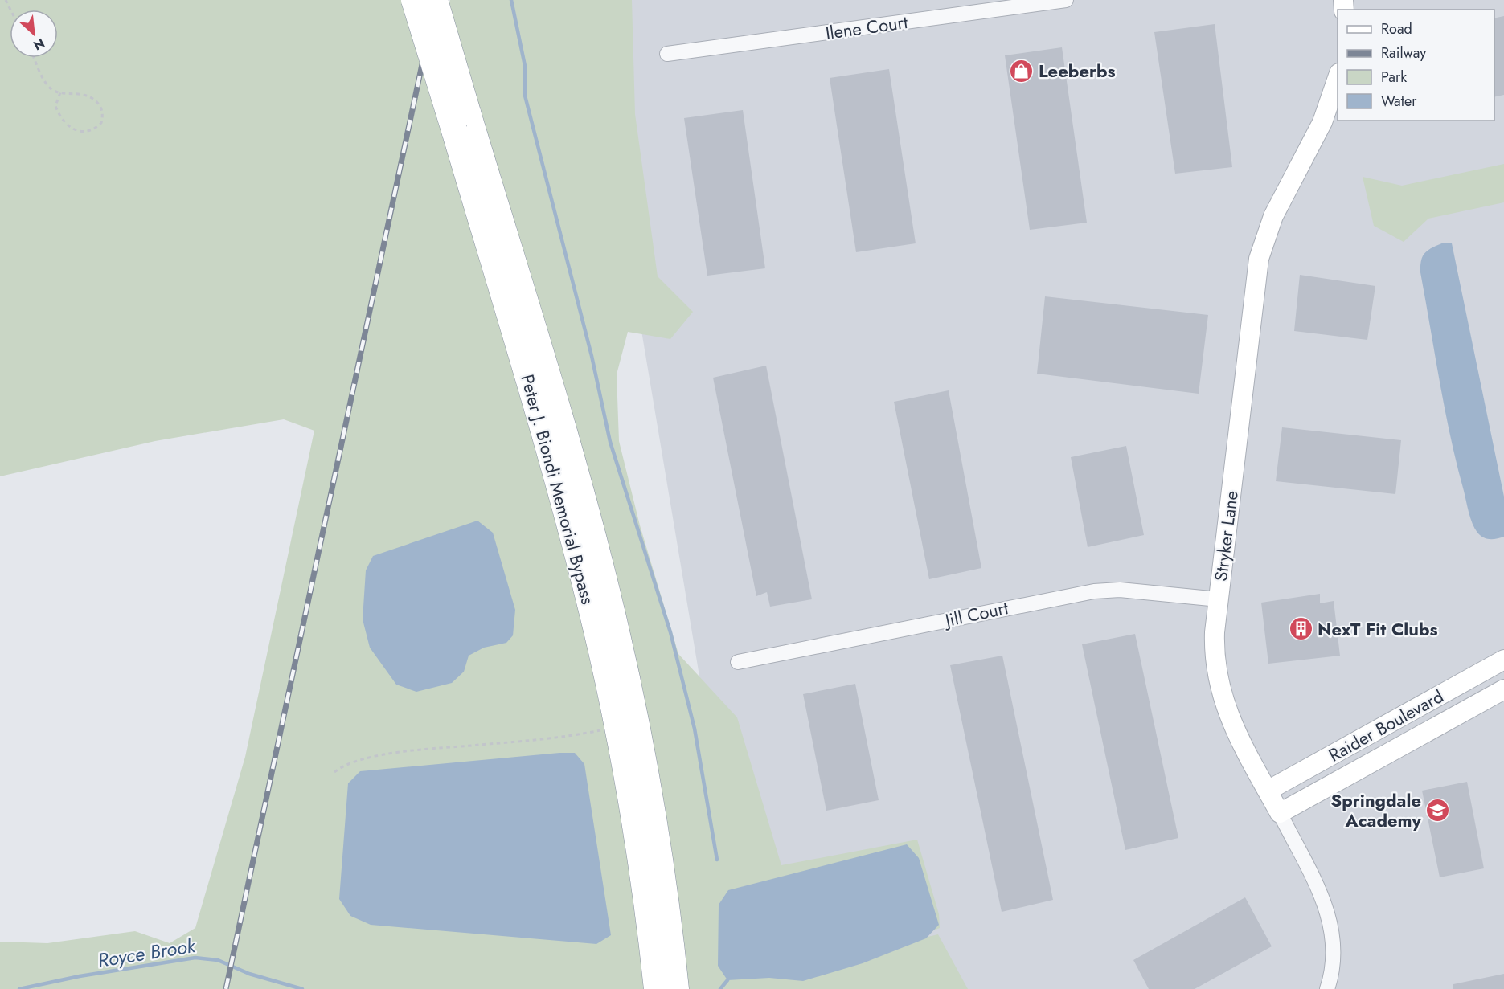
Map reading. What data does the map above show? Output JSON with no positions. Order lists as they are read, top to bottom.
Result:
{
  "streets": {
    "highway": ["Peter J. Biondi Memorial Bypass"],
    "street": [
      "Ilene Court",
      "Stryker Lane",
      "Jill Court",
      "Raider Boulevard"
    ]
  },
  "crossings": [
    ["Stryker Lane", "Jill Court"],
    ["Stryker Lane", "Raider Boulevard"]
  ],
  "water": ["Royce Brook"],
  "places": {
    "shop": ["Leeberbs"],
    "building": ["NexT Fit Clubs"],
    "school or university": ["Springdale Academy"]
  },
  "legend": [
    "Road",
    "Railway",
    "Park",
    "Water"
  ],
  "north": "bottom right"
}
